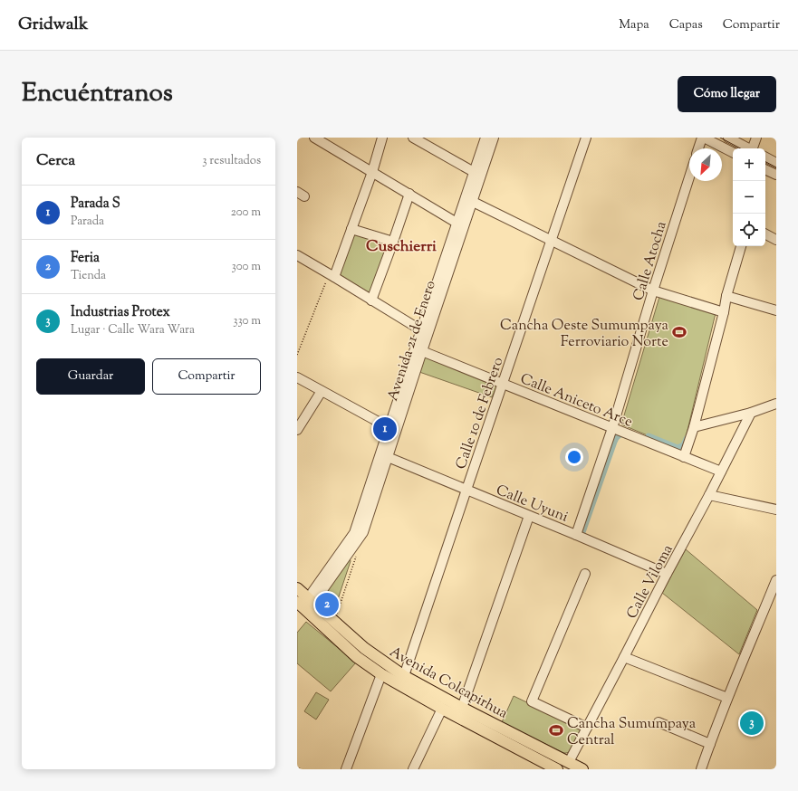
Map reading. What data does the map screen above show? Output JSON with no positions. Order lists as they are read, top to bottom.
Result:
{
  "streets": {
    "main road": ["Avenida Colcapirhua"],
    "street": [
      "Calle Atocha",
      "Avenida 21 de Enero",
      "Calle Aniceto Arce",
      "Calle 10 de Febrero",
      "Calle Uyuni",
      "Calle Viloma"
    ]
  },
  "crossings": [
    ["Calle Atocha", "Calle Aniceto Arce"],
    ["Calle Atocha", "Calle Uyuni"],
    ["Avenida 21 de Enero", "Calle Aniceto Arce"],
    ["Avenida 21 de Enero", "Calle Uyuni"],
    ["Avenida 21 de Enero", "Avenida Colcapirhua"],
    ["Calle Aniceto Arce", "Calle 10 de Febrero"],
    ["Calle Aniceto Arce", "Calle Viloma"],
    ["Calle 10 de Febrero", "Calle Uyuni"],
    ["Calle 10 de Febrero", "Avenida Colcapirhua"],
    ["Calle Uyuni", "Calle Viloma"],
    ["Calle Viloma", "Avenida Colcapirhua"]
  ],
  "districts": ["Cuschierri"],
  "places": {
    "sports": ["Cancha Oeste Sumumpaya Ferroviario Norte", "Cancha Sumumpaya Central"]
  },
  "north": "bottom left",
  "page": {
    "header": "Gridwalk",
    "nav": ["Mapa", "Capas", "Compartir"],
    "title": "Encuéntranos",
    "buttons": [
      "Cómo llegar",
      ["Guardar", "Compartir"]
    ],
    "heading": ["Cerca", "3 resultados"],
    "map_buttons": ["+", "−"],
    "list": [
      {
        "mark": "1",
        "name": "Parada S",
        "note": "Parada",
        "value": "200 m"
      },
      {
        "mark": "2",
        "name": "Feria",
        "note": "Tienda",
        "value": "300 m"
      },
      {
        "mark": "3",
        "name": "Industrias Protex",
        "note": "Lugar · Calle Wara Wara",
        "value": "330 m"
      }
    ],
    "pins": ["1", "2", "3"]
  }
}
